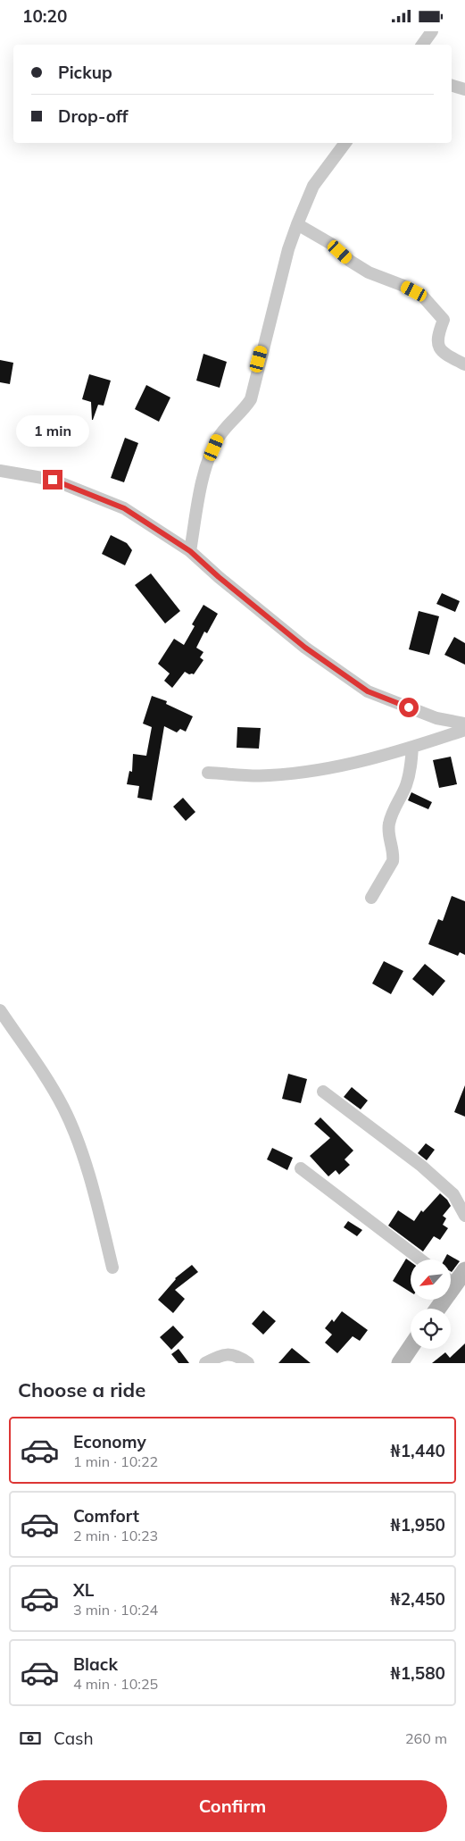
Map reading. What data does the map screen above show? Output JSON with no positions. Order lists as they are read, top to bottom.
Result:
{
  "north": "bottom left",
  "page": {
    "status": "10:20",
    "banner": ["Pickup", "Drop-off"],
    "bubble": "1 min",
    "heading": "Choose a ride",
    "list": [
      {
        "name": "Economy",
        "note": "1 min · 10:22",
        "value": "₦1,440"
      },
      {
        "name": "Comfort",
        "note": "2 min · 10:23",
        "value": "₦1,950"
      },
      {
        "name": "XL",
        "note": "3 min · 10:24",
        "value": "₦2,450"
      },
      {
        "name": "Black",
        "note": "4 min · 10:25",
        "value": "₦1,580"
      }
    ],
    "pay": ["Cash", "260 m"],
    "buttons": "Confirm"
  }
}
